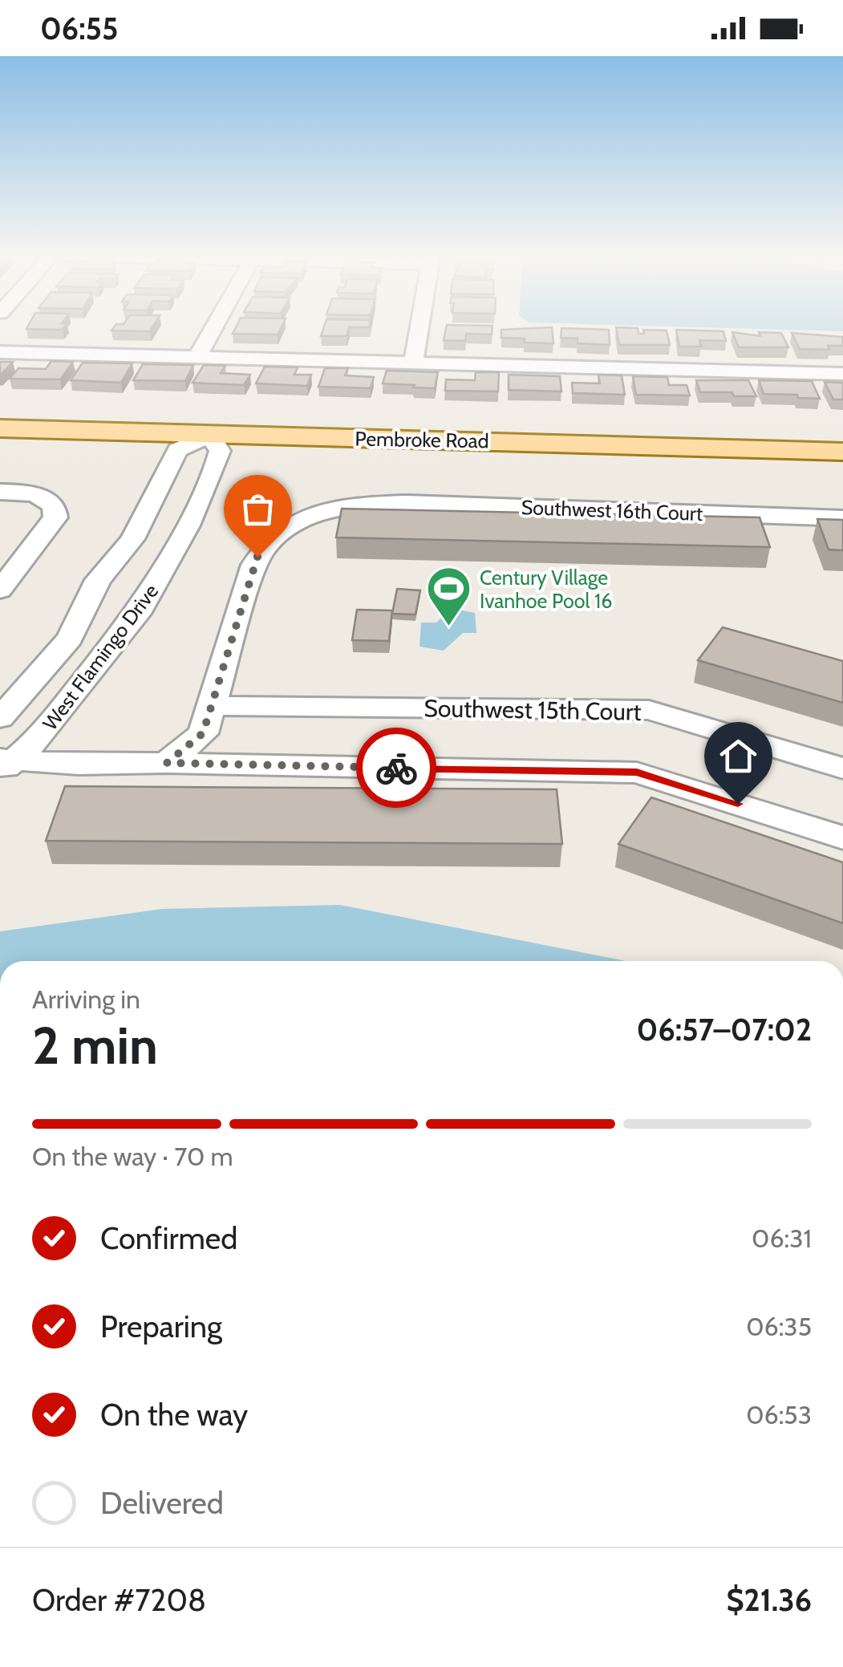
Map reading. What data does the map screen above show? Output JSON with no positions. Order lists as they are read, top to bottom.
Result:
{
  "streets": {
    "main road": ["Pembroke Road"],
    "street": ["Southwest 16th Court", "West Flamingo Drive", "Southwest 15th Court"]
  },
  "crossings": [
    ["Pembroke Road", "West Flamingo Drive"],
    ["Southwest 16th Court", "Southwest 15th Court"]
  ],
  "places": {
    "sports": ["Century Village Ivanhoe Pool 16"]
  },
  "page": {
    "status": "06:55",
    "heading": ["2 min", "Arriving in", "06:57–07:02"],
    "panel": ["Order #7208", "$21.36"],
    "bar": "On the way · 70 m",
    "list": [
      ["Confirmed", "06:31"],
      ["Preparing", "06:35"],
      ["On the way", "06:53"],
      "Delivered"
    ]
  }
}
